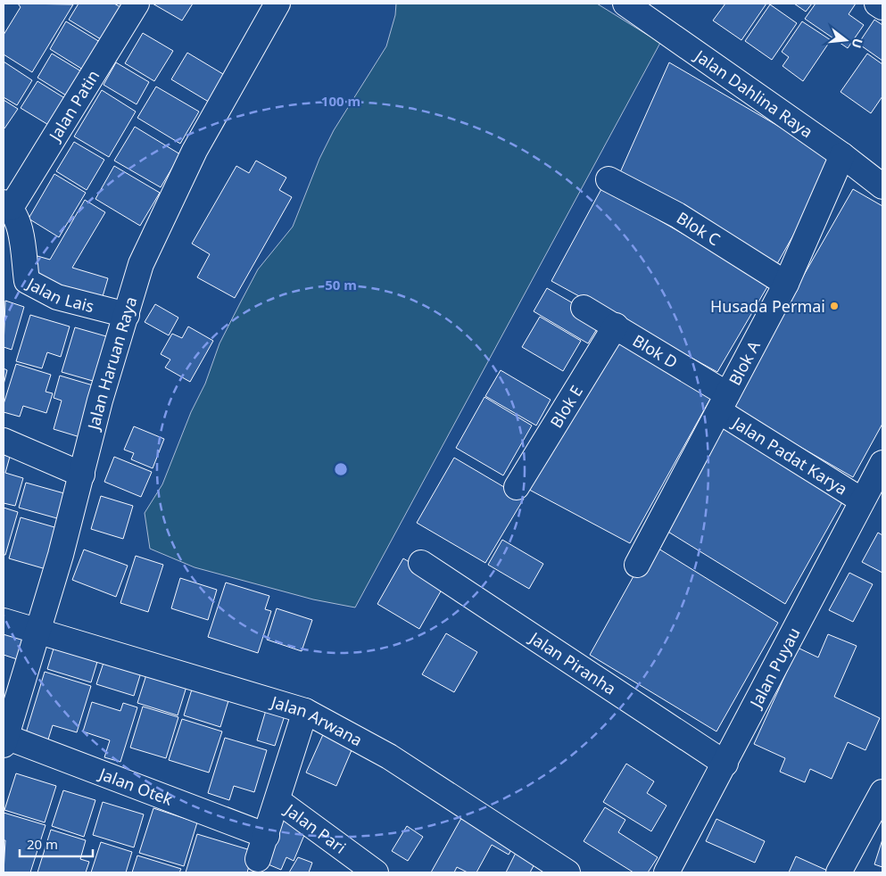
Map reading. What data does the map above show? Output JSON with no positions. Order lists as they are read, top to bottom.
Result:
{
  "streets": {
    "street": [
      "Jalan Dahlina Raya",
      "Jalan Patin",
      "Blok C",
      "Jalan Lais",
      "Blok D",
      "Blok A",
      "Jalan Haruan Raya",
      "Blok E",
      "Jalan Padat Karya",
      "Jalan Piranha",
      "Jalan Puyau",
      "Jalan Arwana",
      "Jalan Otek",
      "Jalan Pari"
    ]
  },
  "crossings": [
    ["Jalan Dahlina Raya", "Blok A"],
    ["Jalan Patin", "Jalan Lais"],
    ["Blok C", "Blok A"],
    ["Jalan Lais", "Jalan Haruan Raya"],
    ["Blok D", "Blok A"],
    ["Blok D", "Blok E"],
    ["Blok D", "Jalan Padat Karya"],
    ["Blok A", "Jalan Padat Karya"],
    ["Jalan Haruan Raya", "Jalan Arwana"],
    ["Jalan Haruan Raya", "Jalan Otek"],
    ["Jalan Padat Karya", "Jalan Puyau"],
    ["Jalan Piranha", "Jalan Puyau"]
  ],
  "places": ["Husada Permai"],
  "scale_bar": "20 m",
  "north": "right",
  "rings": ["100 m", "50 m"]
}
